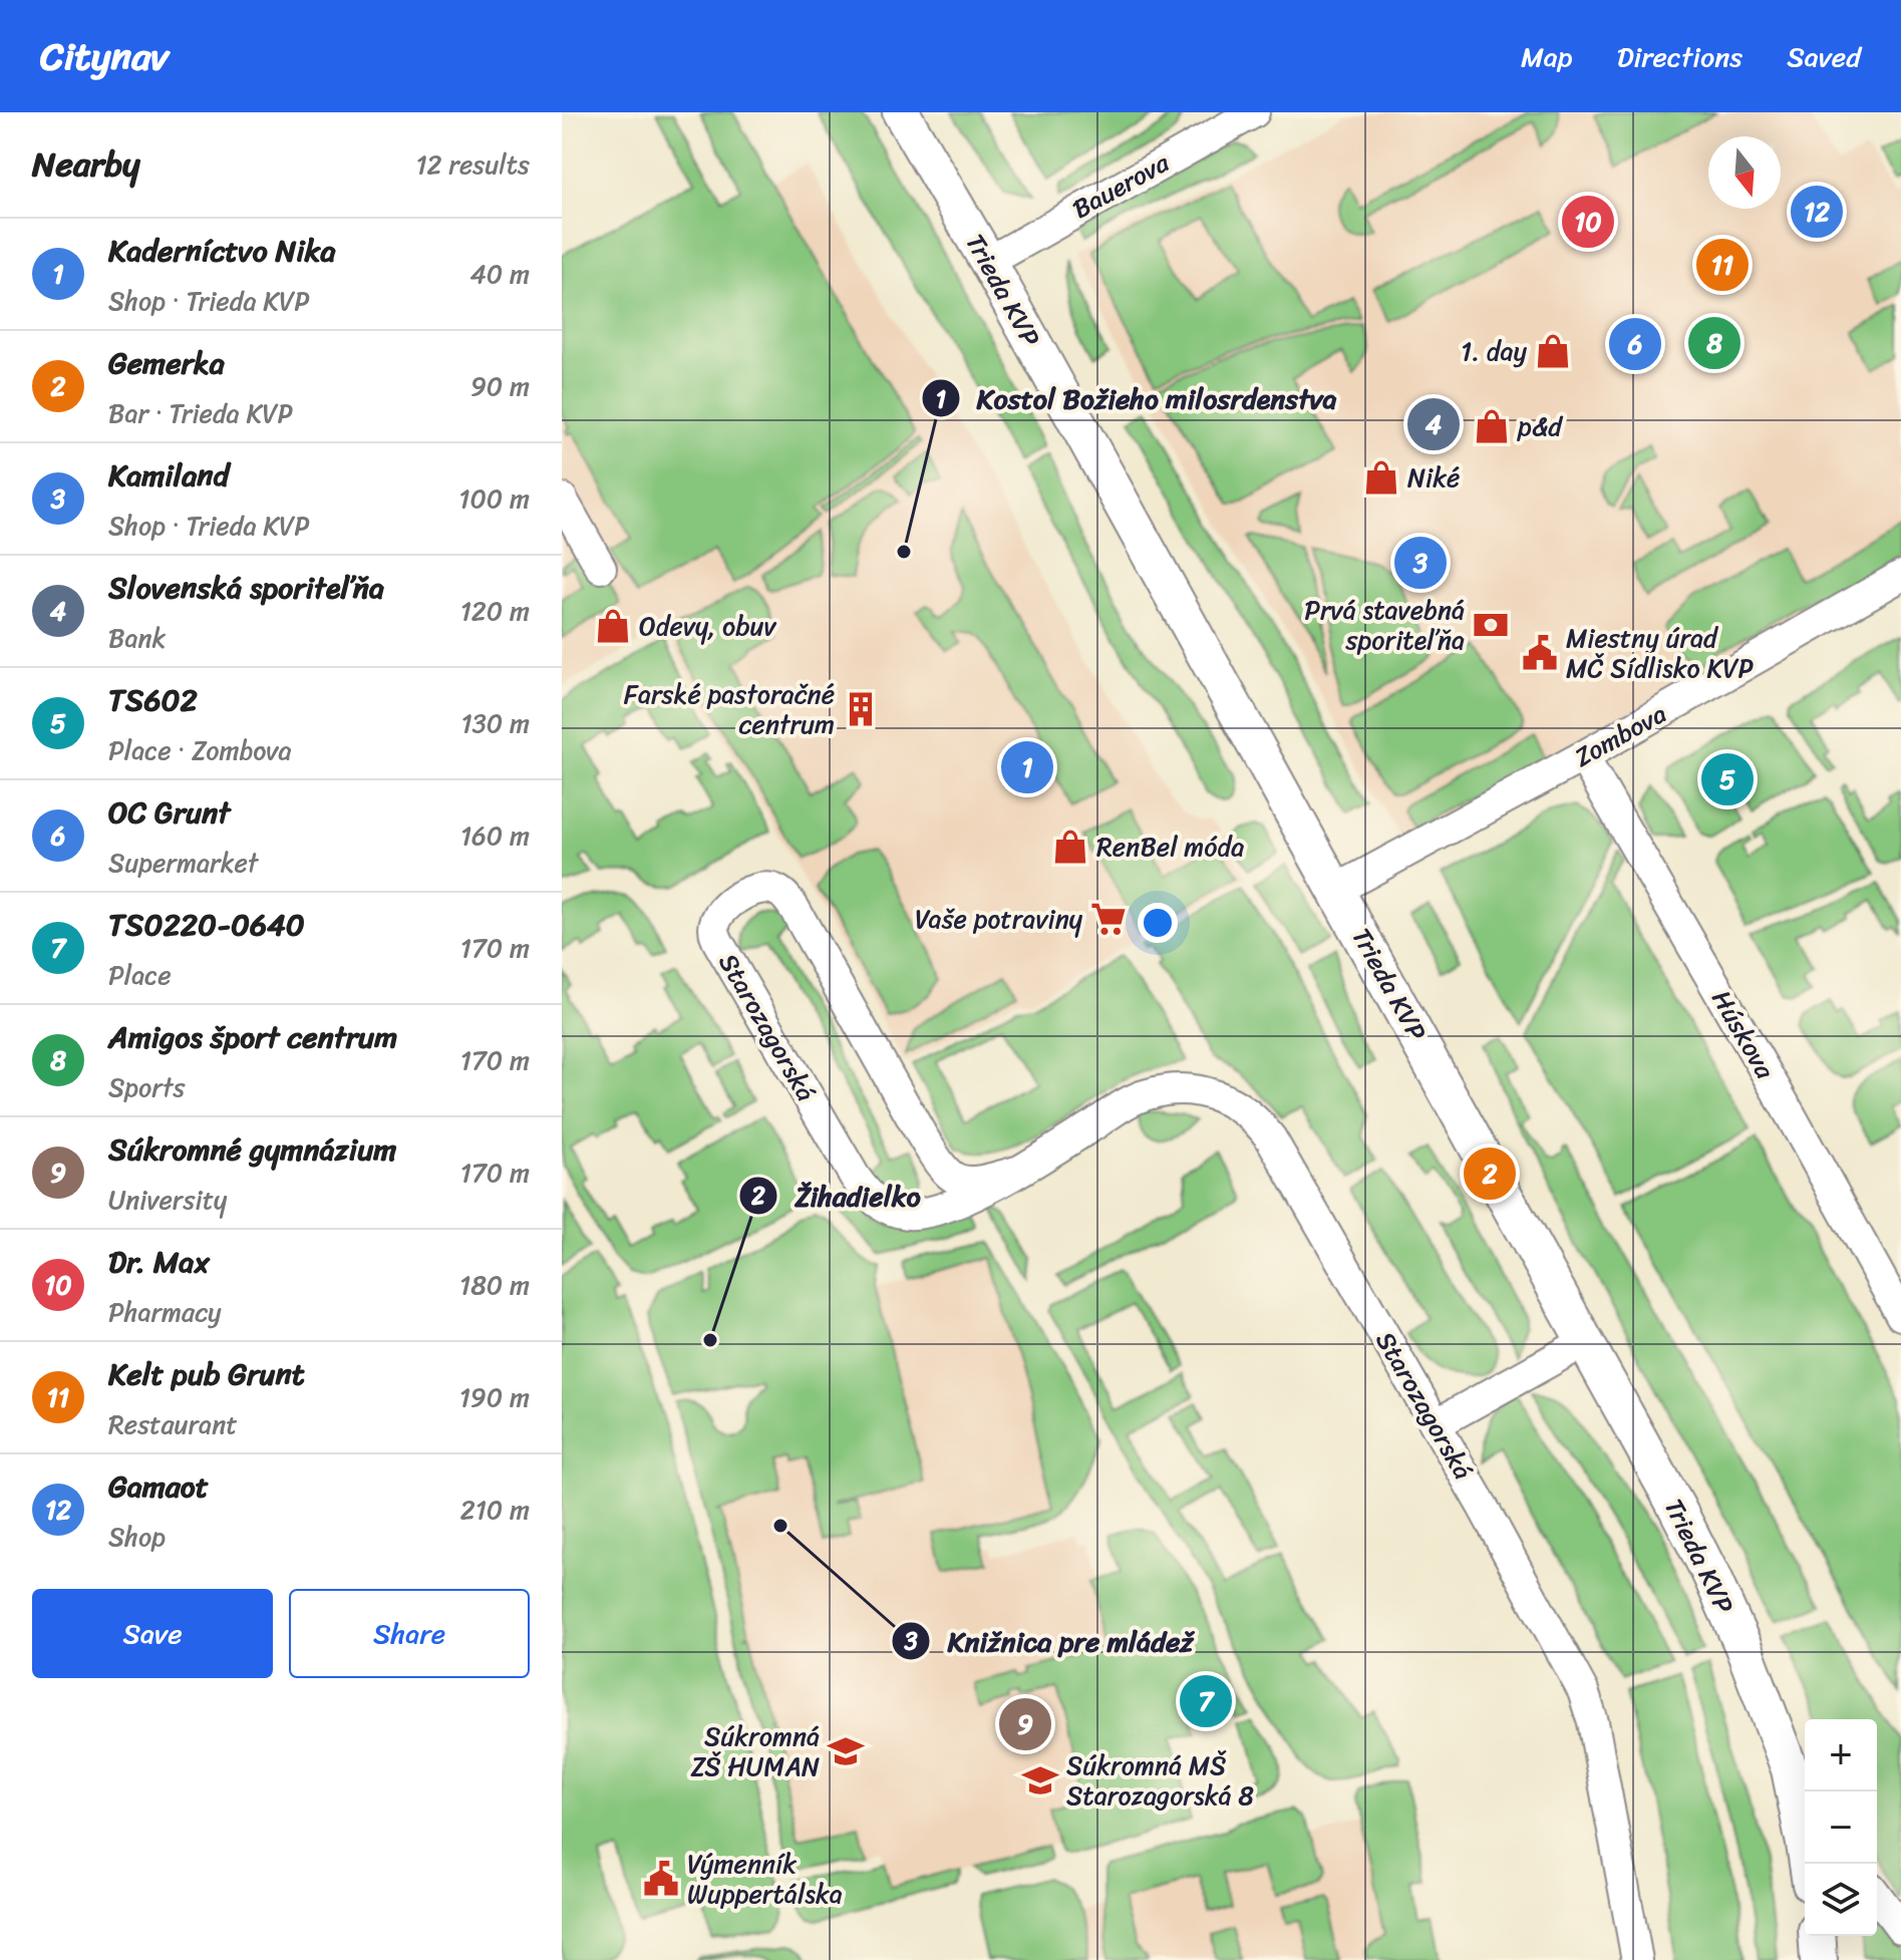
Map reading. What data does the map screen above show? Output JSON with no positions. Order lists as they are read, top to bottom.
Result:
{
  "streets": {
    "street": [
      "Bauerova",
      "Trieda KVP",
      "Zombova",
      "Starozagorská",
      "Húskova"
    ]
  },
  "crossings": [
    ["Bauerova", "Trieda KVP"],
    ["Trieda KVP", "Zombova"],
    ["Zombova", "Húskova"]
  ],
  "places": {
    "shop": [
      "1. day",
      "p&d",
      "Niké",
      "Odevy, obuv",
      "RenBel móda"
    ],
    "other": ["Kostol Božieho milosrdenstva", "Žihadielko", "Knižnica pre mládež"],
    "bank": ["Prvá stavebná sporiteľňa"],
    "public building": ["Miestny úrad MČ Sídlisko KVP", "Výmenník Wuppertálska"],
    "building": ["Farské pastoračné centrum"],
    "supermarket": ["Vaše potraviny"],
    "school or university": ["Súkromná ZŠ HUMAN", "Súkromná MŠ Starozagorská 8"]
  },
  "north": "bottom",
  "page": {
    "header": "Citynav",
    "nav": ["Map", "Directions", "Saved"],
    "heading": ["Nearby", "12 results"],
    "pins": [
      "12",
      "10",
      "11",
      "8",
      "6",
      "4",
      "3",
      "1",
      "5",
      "2",
      "7",
      "9"
    ],
    "list": [
      {
        "mark": "1",
        "name": "Kaderníctvo Nika",
        "note": "Shop · Trieda KVP",
        "value": "40 m"
      },
      {
        "mark": "2",
        "name": "Gemerka",
        "note": "Bar · Trieda KVP",
        "value": "90 m"
      },
      {
        "mark": "3",
        "name": "Kamiland",
        "note": "Shop · Trieda KVP",
        "value": "100 m"
      },
      {
        "mark": "4",
        "name": "Slovenská sporiteľňa",
        "note": "Bank",
        "value": "120 m"
      },
      {
        "mark": "5",
        "name": "TS602",
        "note": "Place · Zombova",
        "value": "130 m"
      },
      {
        "mark": "6",
        "name": "OC Grunt",
        "note": "Supermarket",
        "value": "160 m"
      },
      {
        "mark": "7",
        "name": "TS0220-0640",
        "note": "Place",
        "value": "170 m"
      },
      {
        "mark": "8",
        "name": "Amigos šport centrum",
        "note": "Sports",
        "value": "170 m"
      },
      {
        "mark": "9",
        "name": "Súkromné gymnázium",
        "note": "University",
        "value": "170 m"
      },
      {
        "mark": "10",
        "name": "Dr. Max",
        "note": "Pharmacy",
        "value": "180 m"
      },
      {
        "mark": "11",
        "name": "Kelt pub Grunt",
        "note": "Restaurant",
        "value": "190 m"
      },
      {
        "mark": "12",
        "name": "Gamaot",
        "note": "Shop",
        "value": "210 m"
      }
    ],
    "buttons": ["Save", "Share"],
    "map_buttons": ["+", "−"]
  }
}
